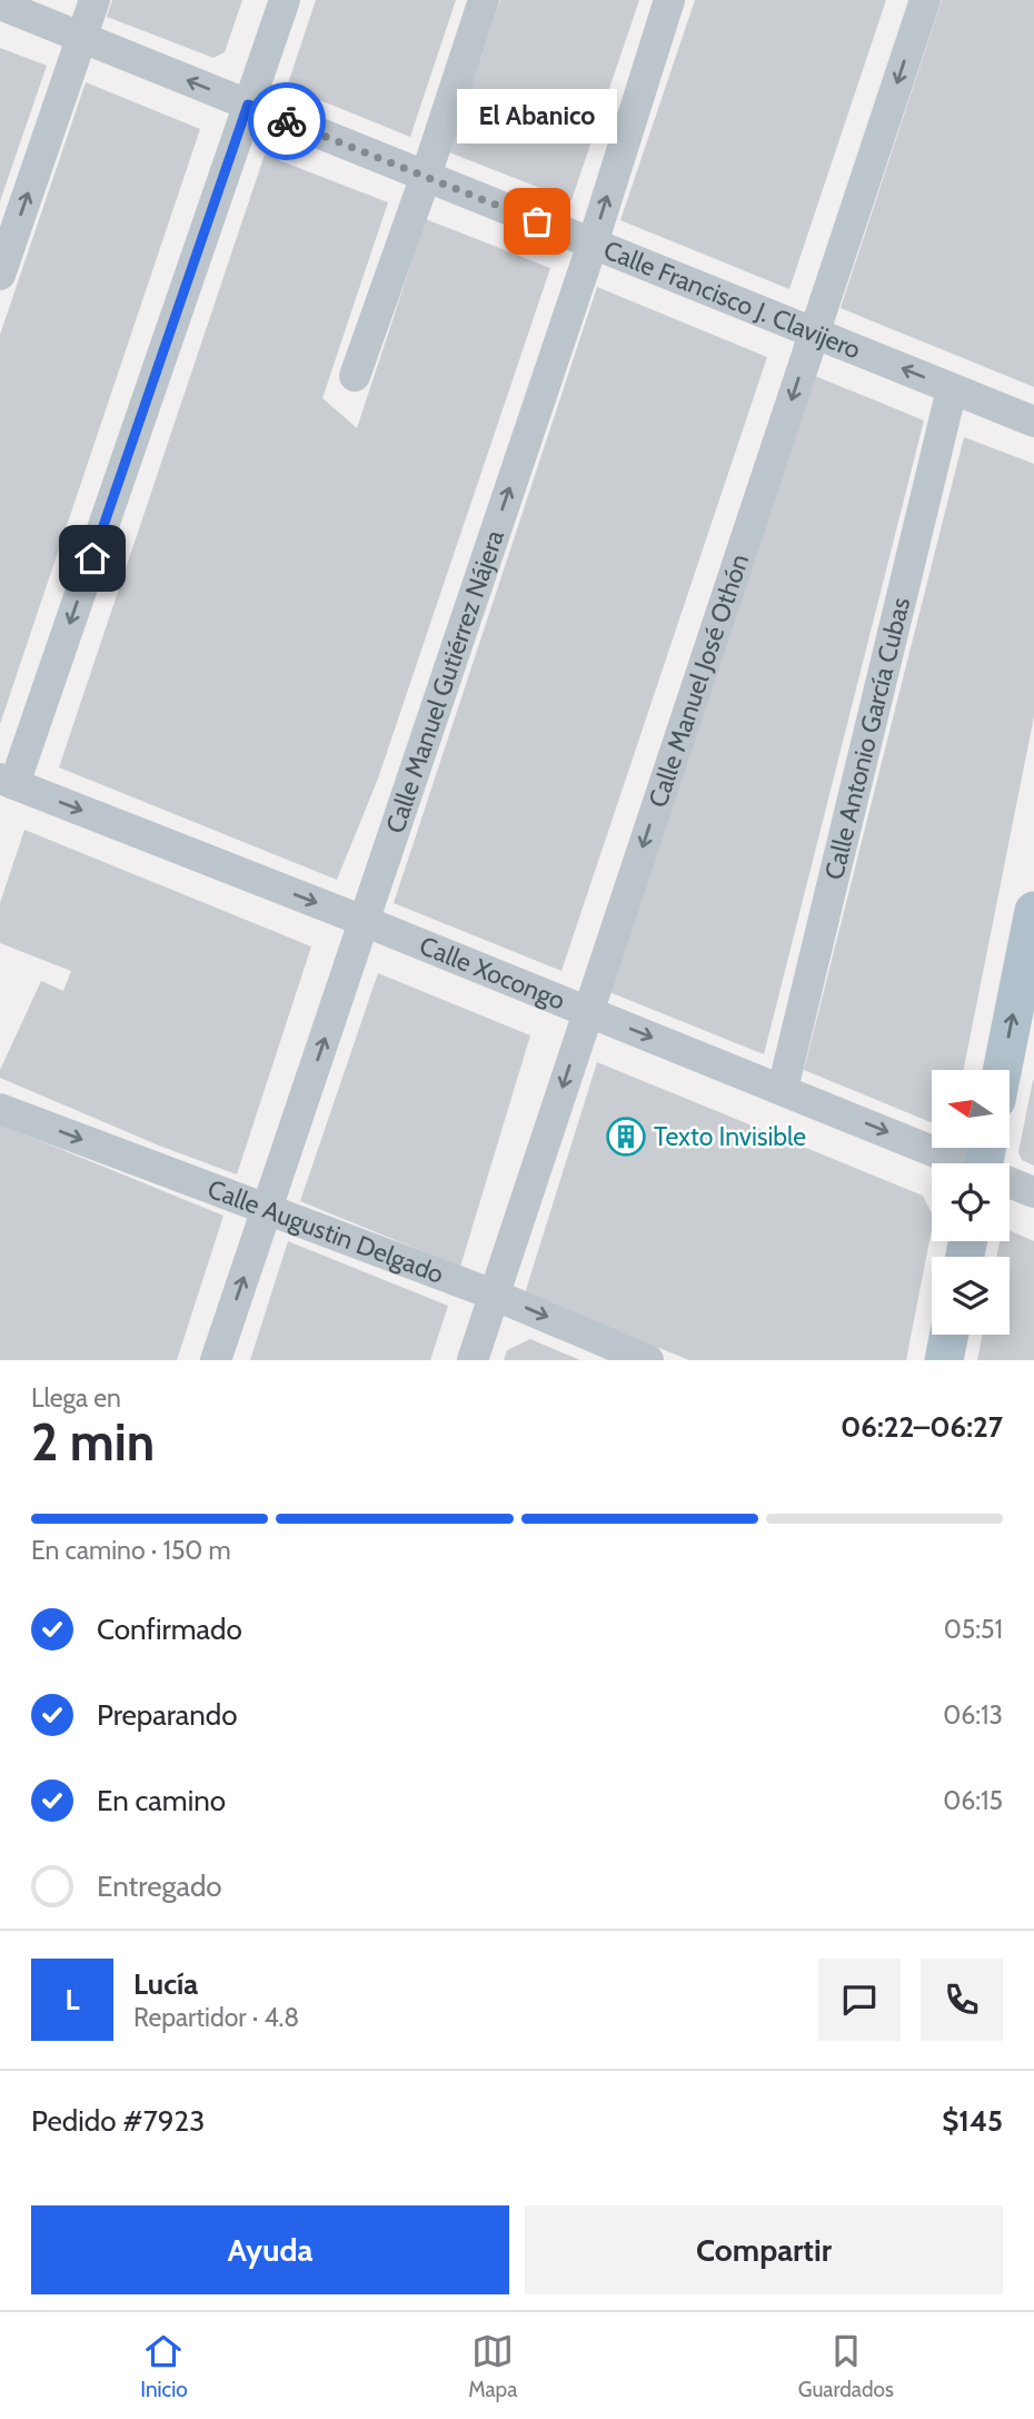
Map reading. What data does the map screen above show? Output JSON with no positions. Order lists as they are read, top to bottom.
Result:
{
  "streets": {
    "street": [
      "Calle Francisco J. Clavijero",
      "Calle Manuel José Othón",
      "Calle Manuel Gutiérrez Nájera",
      "Calle Antonio García Cubas",
      "Calle Xocongo",
      "Calle Augustin Delgado"
    ]
  },
  "crossings": [
    ["Calle Francisco J. Clavijero", "Calle Manuel José Othón"],
    ["Calle Francisco J. Clavijero", "Calle Manuel Gutiérrez Nájera"],
    ["Calle Francisco J. Clavijero", "Calle Antonio García Cubas"],
    ["Calle Manuel José Othón", "Calle Xocongo"],
    ["Calle Manuel José Othón", "Calle Augustin Delgado"],
    ["Calle Manuel Gutiérrez Nájera", "Calle Xocongo"],
    ["Calle Manuel Gutiérrez Nájera", "Calle Augustin Delgado"],
    ["Calle Antonio García Cubas", "Calle Xocongo"]
  ],
  "one_way": [
    "Calle Manuel José Othón",
    "Calle Manuel Gutiérrez Nájera",
    "Calle Xocongo",
    "Calle Augustin Delgado"
  ],
  "places": {
    "other": ["El Abanico"],
    "building": ["Texto Invisible"]
  },
  "north": "left",
  "page": {
    "bubble": "El Abanico",
    "heading": ["2 min", "Llega en", "06:22–06:27"],
    "panel": [
      "Lucía",
      "Repartidor · 4.8",
      "Pedido #7923",
      "$145"
    ],
    "bar": "En camino · 150 m",
    "list": [
      ["Confirmado", "05:51"],
      ["Preparando", "06:13"],
      ["En camino", "06:15"],
      "Entregado"
    ],
    "round": "L",
    "buttons": ["Ayuda", "Compartir"],
    "tabs": ["Inicio", "Mapa", "Guardados"]
  }
}
